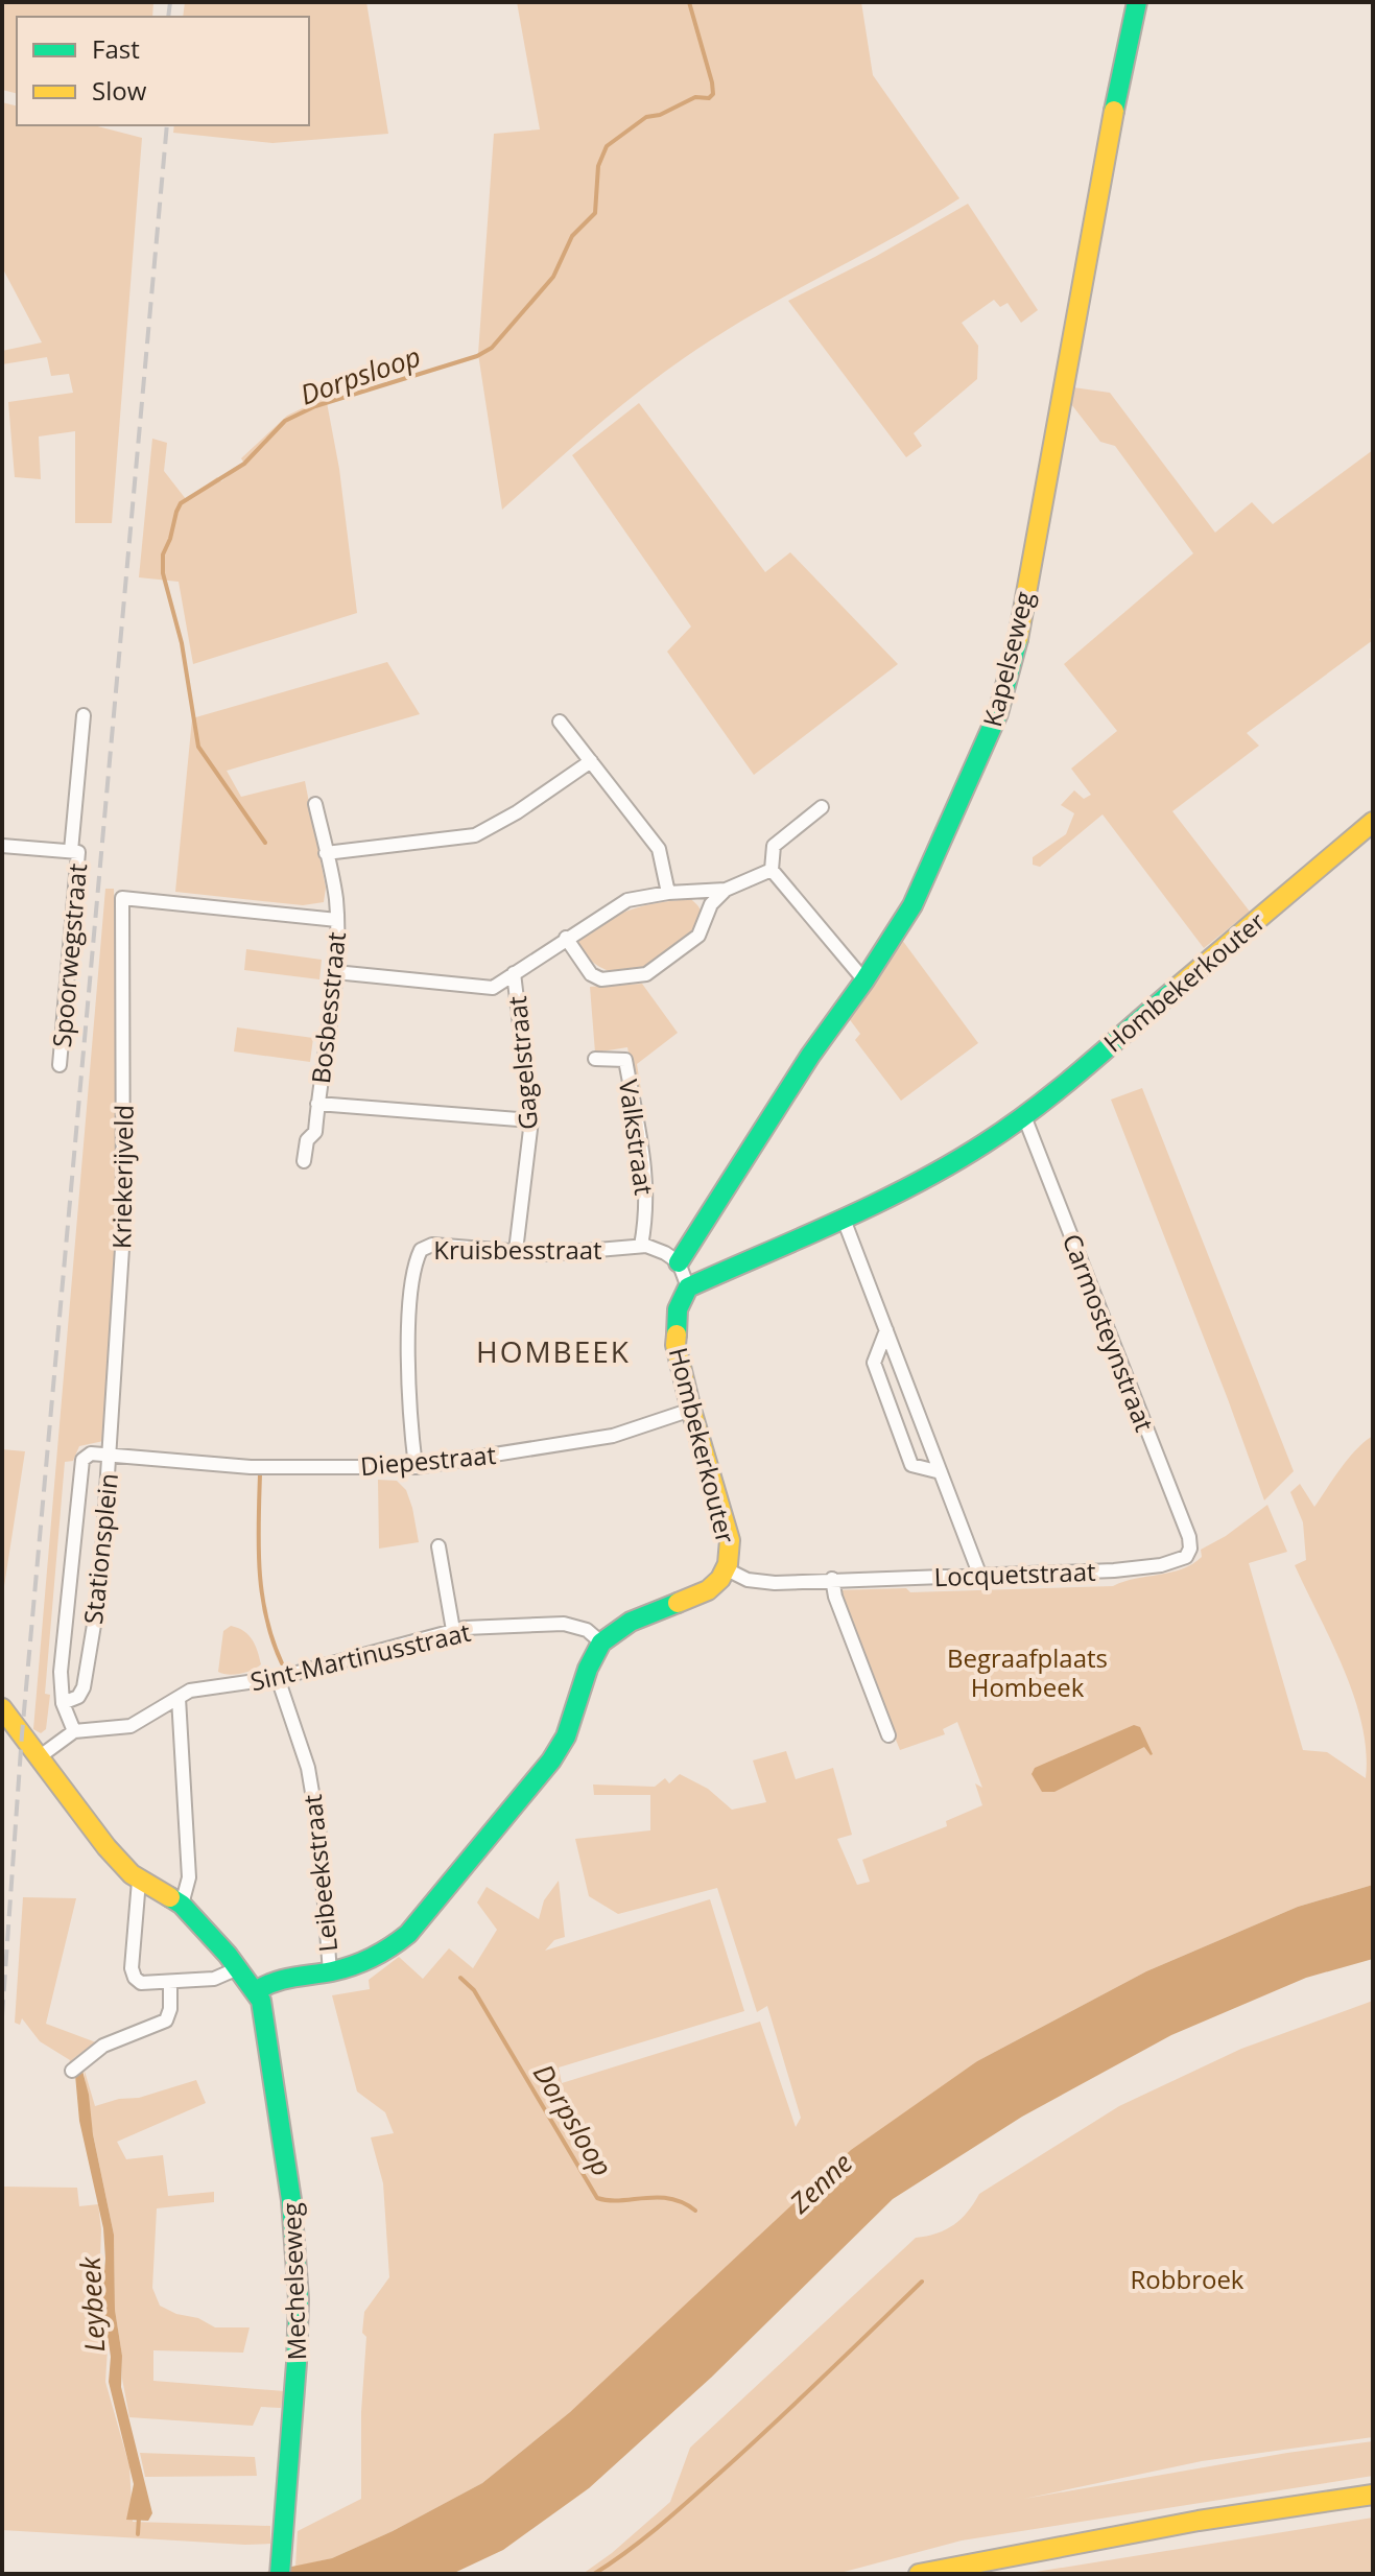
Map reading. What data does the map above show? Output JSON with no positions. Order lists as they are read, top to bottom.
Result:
{
  "streets": {
    "main road": ["Kapelseweg", "Hombekerkouter", "Mechelseweg"],
    "street": [
      "Spoorwegstraat",
      "Bosbesstraat",
      "Gagelstraat",
      "Valkstraat",
      "Kriekerijveld",
      "Kruisbesstraat",
      "Carmosteynstraat",
      "Diepestraat",
      "Stationsplein",
      "Locquetstraat",
      "Sint-Martinusstraat",
      "Leibeekstraat"
    ]
  },
  "crossings": [
    ["Kapelseweg", "Kruisbesstraat"],
    ["Hombekerkouter", "Carmosteynstraat"],
    ["Hombekerkouter", "Diepestraat"],
    ["Hombekerkouter", "Locquetstraat"],
    ["Hombekerkouter", "Sint-Martinusstraat"],
    ["Bosbesstraat", "Kriekerijveld"],
    ["Gagelstraat", "Kruisbesstraat"],
    ["Valkstraat", "Kruisbesstraat"],
    ["Kriekerijveld", "Diepestraat"],
    ["Kriekerijveld", "Stationsplein"],
    ["Kruisbesstraat", "Diepestraat"],
    ["Carmosteynstraat", "Locquetstraat"],
    ["Diepestraat", "Stationsplein"],
    ["Stationsplein", "Sint-Martinusstraat"],
    ["Sint-Martinusstraat", "Leibeekstraat"]
  ],
  "districts": ["HOMBEEK"],
  "water": ["Dorpsloop", "Zenne", "Leybeek"],
  "parks": ["Begraafplaats Hombeek", "Robbroek"],
  "legend": ["Fast", "Slow"]
}
